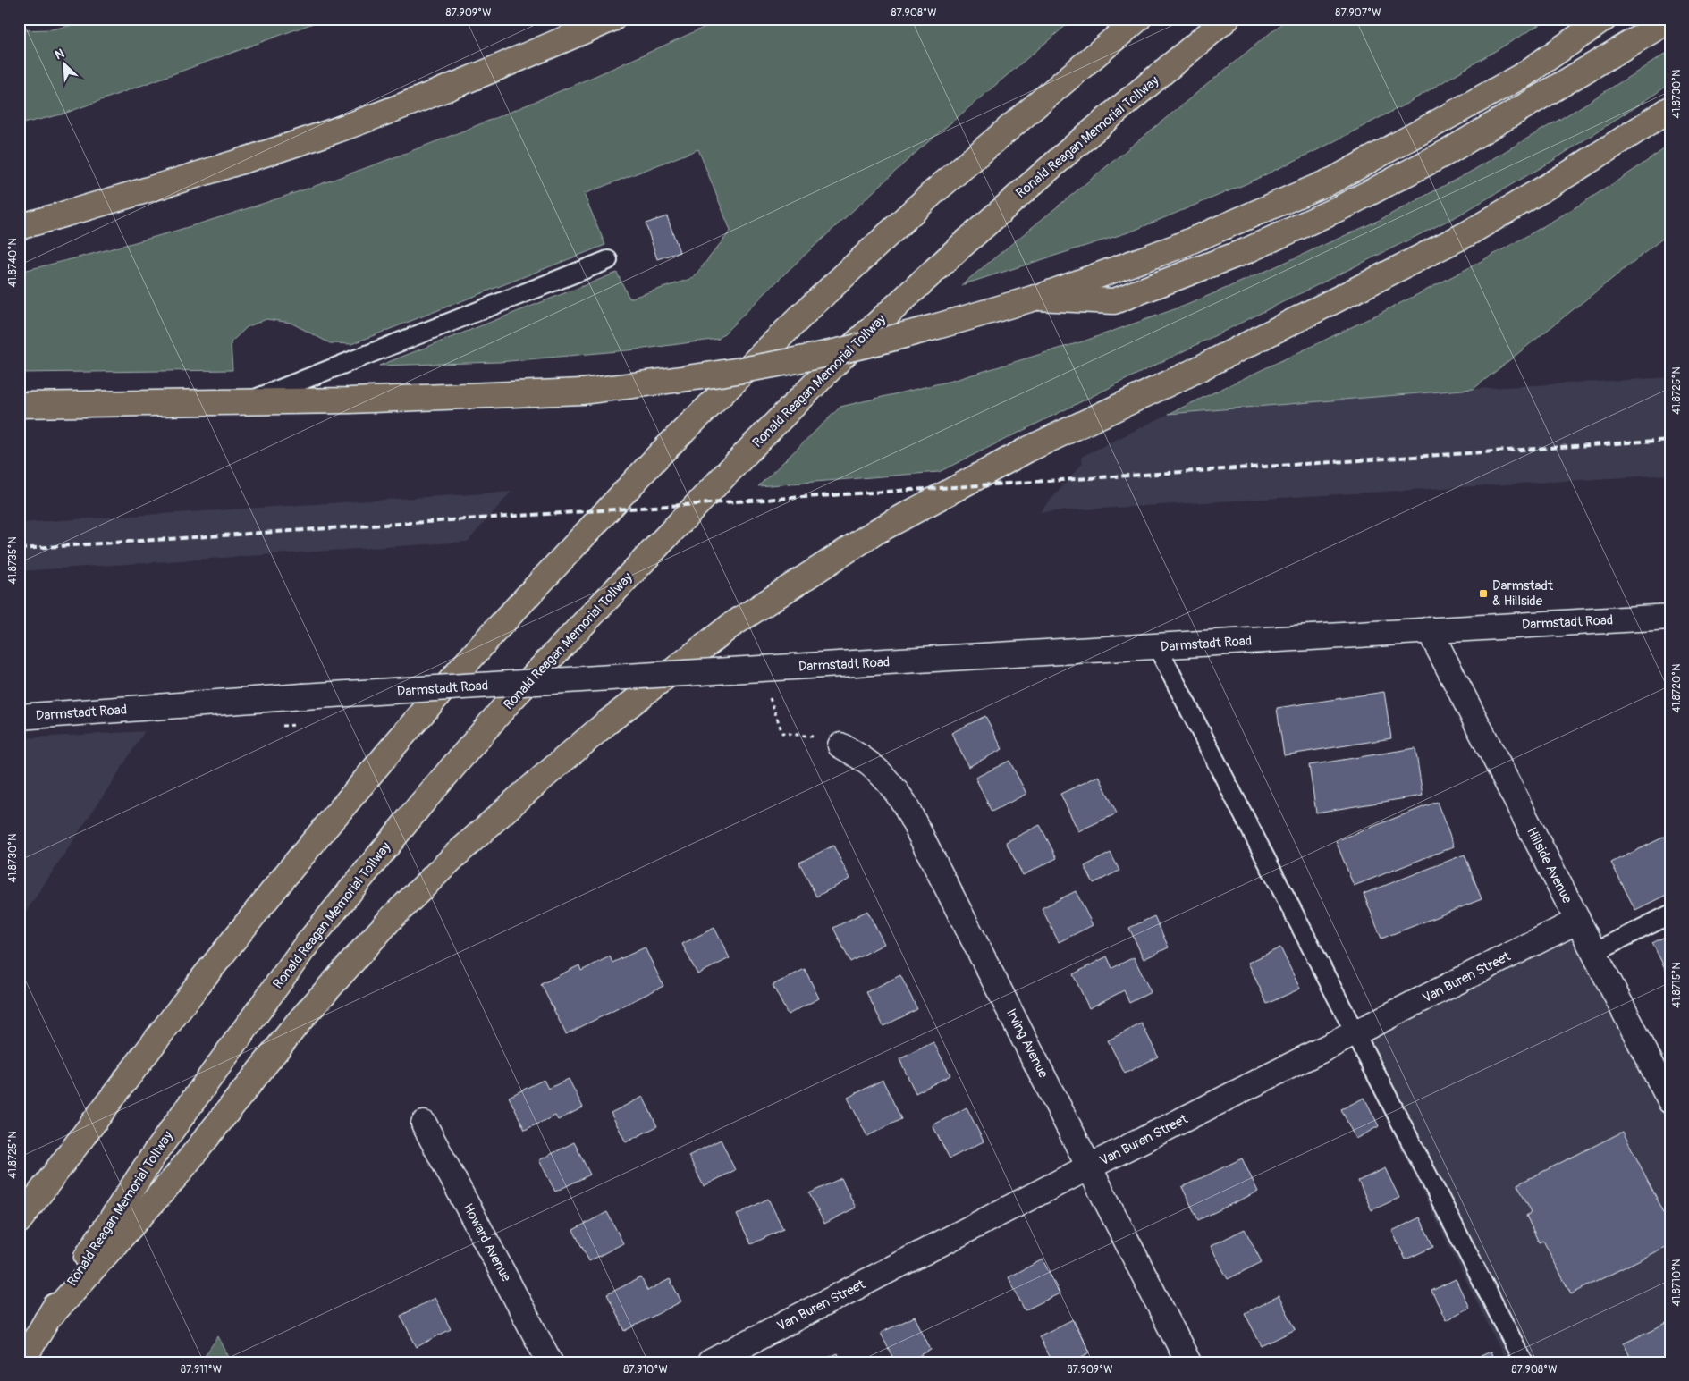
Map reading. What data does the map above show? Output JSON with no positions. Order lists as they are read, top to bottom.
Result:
{
  "streets": {
    "highway": ["Ronald Reagan Memorial Tollway"],
    "street": [
      "Darmstadt Road",
      "Hillside Avenue",
      "Van Buren Street",
      "Irving Avenue",
      "Howard Avenue"
    ]
  },
  "crossings": [
    ["Darmstadt Road", "Hillside Avenue"],
    ["Hillside Avenue", "Van Buren Street"],
    ["Van Buren Street", "Irving Avenue"]
  ],
  "places": {
    "transit": ["Darmstadt & Hillside"]
  },
  "north": "top left",
  "coordinates": [
    "87.909°W",
    "87.908°W",
    "87.907°W",
    "41.8730°N",
    "41.8740°N",
    "41.8725°N",
    "41.8735°N",
    "41.8720°N",
    "41.8715°N",
    "41.8710°N",
    "87.911°W",
    "87.910°W"
  ]
}
